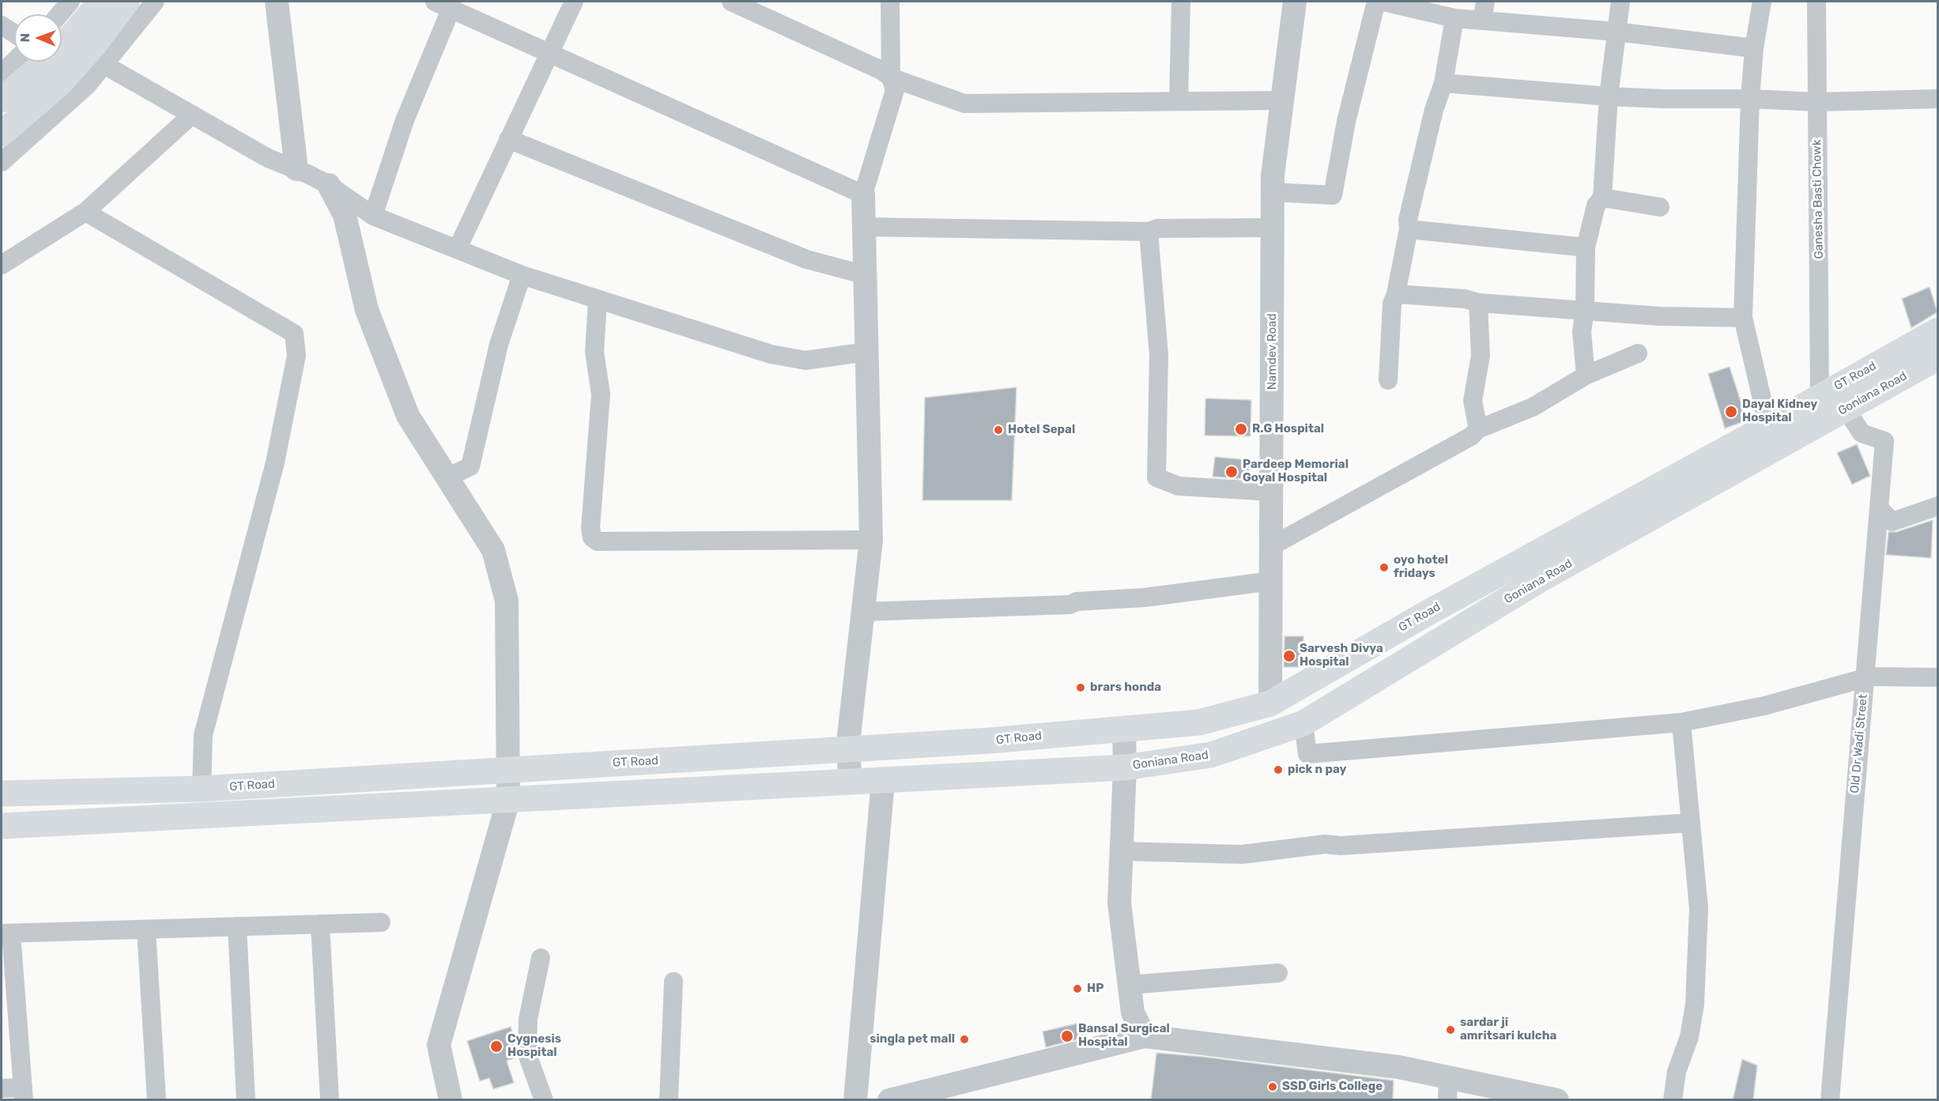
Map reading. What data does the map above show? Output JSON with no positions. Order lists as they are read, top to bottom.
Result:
{
  "streets": {
    "main road": ["GT Road", "Goniana Road"],
    "street": ["Ganesha Basti Chowk", "Namdev Road", "Old Dr Wadi Street"]
  },
  "crossings": [
    ["Ganesha Basti Chowk", "GT Road"],
    ["Namdev Road", "GT Road"],
    ["GT Road", "Goniana Road"],
    ["Goniana Road", "Old Dr Wadi Street"]
  ],
  "places": [
    "Dayal Kidney Hospital",
    "R.G Hospital",
    "Hotel Sepal",
    "Pardeep Memorial Goyal Hospital",
    "oyo hotel fridays",
    "Sarvesh Divya Hospital",
    "brars honda",
    "pick n pay",
    "HP",
    "sardar ji amritsari kulcha",
    "Bansal Surgical Hospital",
    "singla pet mall",
    "Cygnesis Hospital",
    "SSD Girls College"
  ],
  "north": "left"
}
